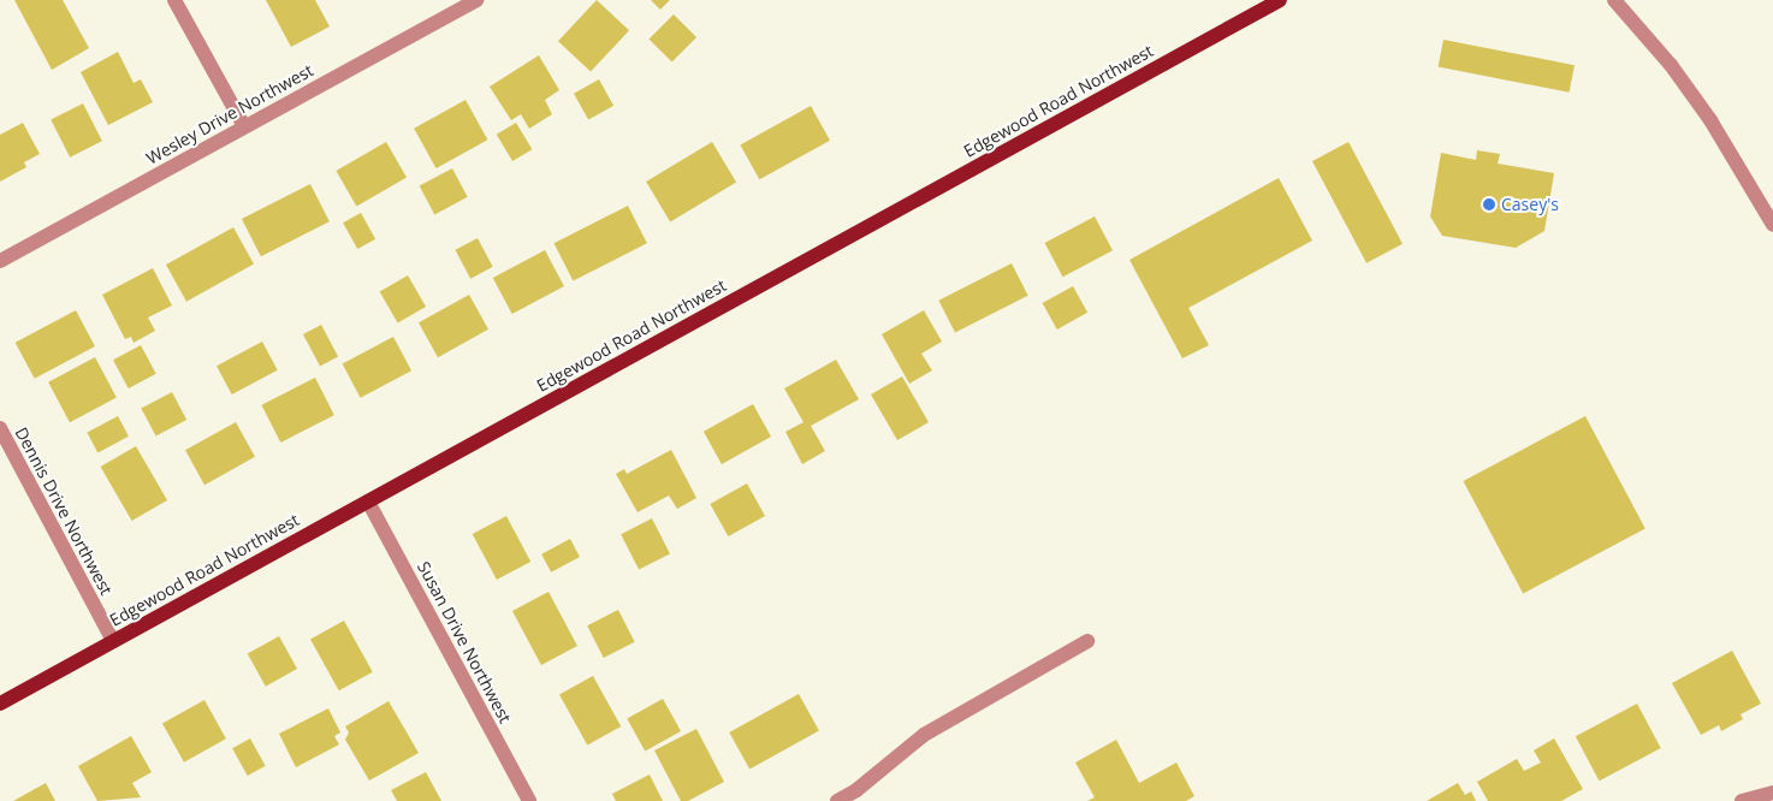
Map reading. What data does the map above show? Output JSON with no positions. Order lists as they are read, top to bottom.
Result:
{
  "streets": {
    "main road": ["Edgewood Road Northwest"],
    "street": ["Wesley Drive Northwest", "Dennis Drive Northwest", "Susan Drive Northwest"]
  },
  "crossings": [
    ["Edgewood Road Northwest", "Dennis Drive Northwest"],
    ["Edgewood Road Northwest", "Susan Drive Northwest"]
  ],
  "places": ["Casey's"]
}
